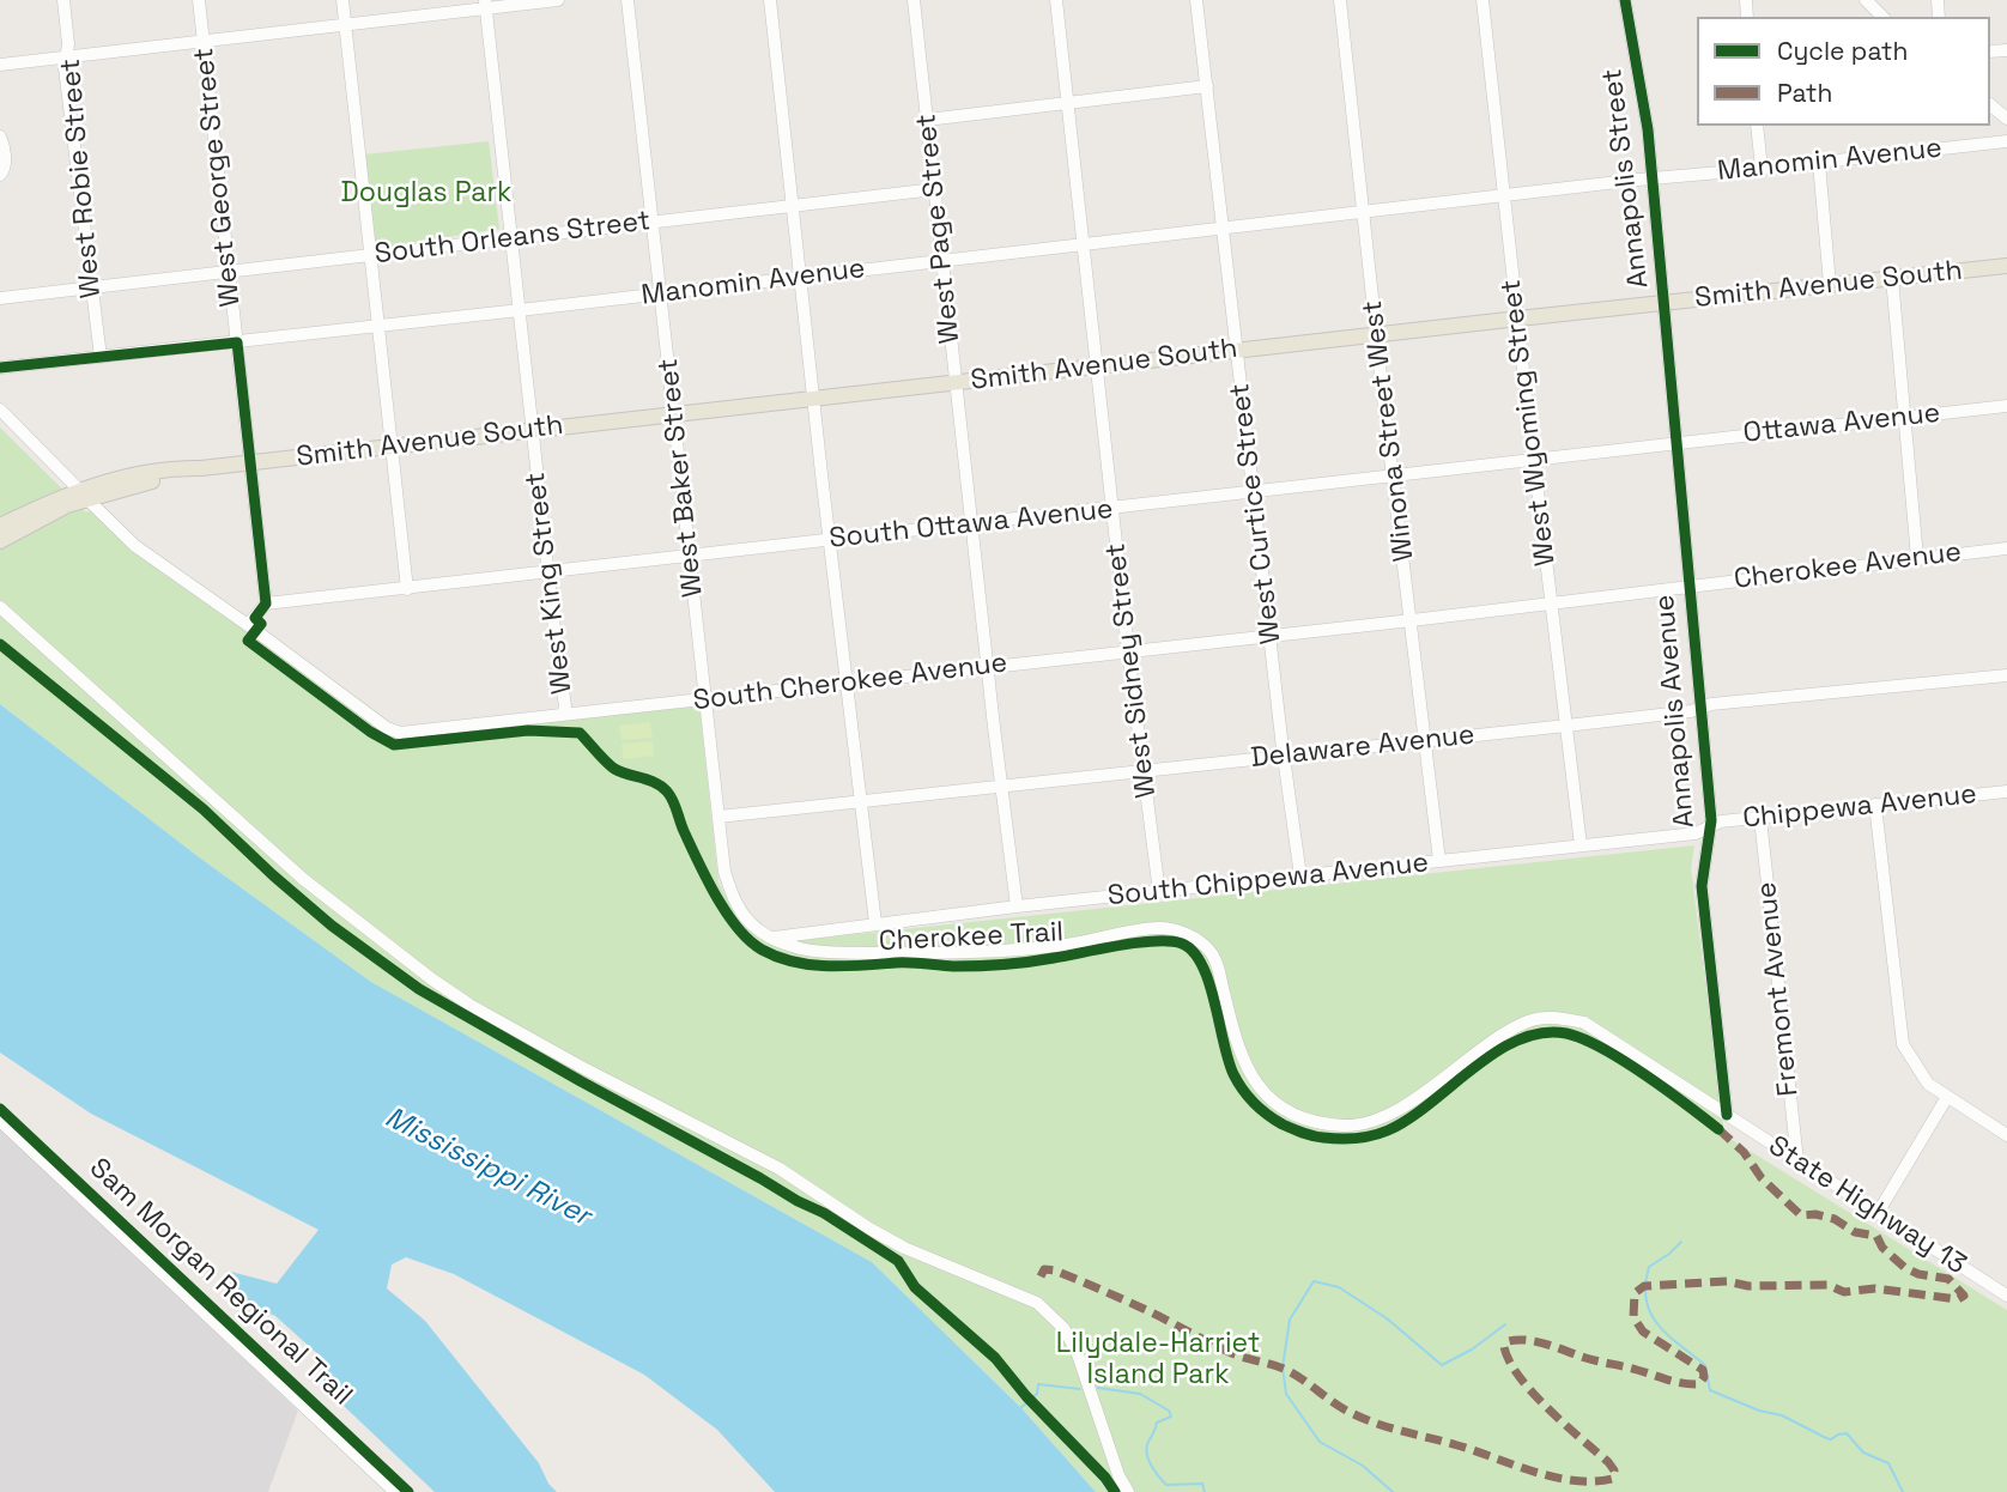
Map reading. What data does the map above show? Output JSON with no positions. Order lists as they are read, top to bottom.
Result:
{
  "streets": {
    "main road": ["Smith Avenue South"],
    "street": [
      "Manomin Avenue",
      "West George Street",
      "West Robie Street",
      "Annapolis Street",
      "West Page Street",
      "South Orleans Street",
      "West Wyoming Street",
      "Ottawa Avenue",
      "Winona Street West",
      "West Baker Street",
      "West Curtice Street",
      "South Ottawa Avenue",
      "Cherokee Avenue",
      "West King Street",
      "West Sidney Street",
      "South Cherokee Avenue",
      "Annapolis Avenue",
      "Delaware Avenue",
      "Chippewa Avenue",
      "South Chippewa Avenue",
      "Fremont Avenue",
      "State Highway 13"
    ],
    "cycle path": ["Cherokee Trail", "Sam Morgan Regional Trail"]
  },
  "crossings": [
    ["Manomin Avenue", "West George Street"],
    ["Manomin Avenue", "West Robie Street"],
    ["Manomin Avenue", "Annapolis Street"],
    ["Manomin Avenue", "West Page Street"],
    ["Manomin Avenue", "West Wyoming Street"],
    ["Manomin Avenue", "Winona Street West"],
    ["Manomin Avenue", "West Baker Street"],
    ["Manomin Avenue", "West Curtice Street"],
    ["Manomin Avenue", "West King Street"],
    ["Manomin Avenue", "West Sidney Street"],
    ["West George Street", "South Orleans Street"],
    ["West George Street", "Smith Avenue South"],
    ["West George Street", "South Ottawa Avenue"],
    ["West Robie Street", "South Orleans Street"],
    ["Annapolis Street", "Smith Avenue South"],
    ["Annapolis Street", "Annapolis Avenue"],
    ["West Page Street", "South Orleans Street"],
    ["West Page Street", "Smith Avenue South"],
    ["West Page Street", "South Ottawa Avenue"],
    ["West Page Street", "South Cherokee Avenue"],
    ["West Page Street", "Delaware Avenue"],
    ["West Page Street", "South Chippewa Avenue"],
    ["South Orleans Street", "West Baker Street"],
    ["South Orleans Street", "West King Street"],
    ["Smith Avenue South", "West Wyoming Street"],
    ["Smith Avenue South", "Winona Street West"],
    ["Smith Avenue South", "West Baker Street"],
    ["Smith Avenue South", "West Curtice Street"],
    ["Smith Avenue South", "West King Street"],
    ["Smith Avenue South", "West Sidney Street"],
    ["Smith Avenue South", "South Cherokee Avenue"],
    ["Smith Avenue South", "Annapolis Avenue"],
    ["West Wyoming Street", "South Ottawa Avenue"],
    ["West Wyoming Street", "South Cherokee Avenue"],
    ["West Wyoming Street", "Delaware Avenue"],
    ["West Wyoming Street", "South Chippewa Avenue"],
    ["Ottawa Avenue", "South Ottawa Avenue"],
    ["Ottawa Avenue", "Annapolis Avenue"],
    ["Winona Street West", "South Ottawa Avenue"],
    ["Winona Street West", "South Cherokee Avenue"],
    ["Winona Street West", "Delaware Avenue"],
    ["Winona Street West", "South Chippewa Avenue"],
    ["West Baker Street", "South Ottawa Avenue"],
    ["West Baker Street", "South Cherokee Avenue"],
    ["West Baker Street", "Delaware Avenue"],
    ["West Baker Street", "South Chippewa Avenue"],
    ["West Baker Street", "State Highway 13"],
    ["West Curtice Street", "South Ottawa Avenue"],
    ["West Curtice Street", "South Cherokee Avenue"],
    ["West Curtice Street", "Delaware Avenue"],
    ["West Curtice Street", "South Chippewa Avenue"],
    ["South Ottawa Avenue", "West King Street"],
    ["South Ottawa Avenue", "West Sidney Street"],
    ["South Ottawa Avenue", "Annapolis Avenue"],
    ["Cherokee Avenue", "South Cherokee Avenue"],
    ["Cherokee Avenue", "Annapolis Avenue"],
    ["West King Street", "South Cherokee Avenue"],
    ["West Sidney Street", "South Cherokee Avenue"],
    ["West Sidney Street", "Delaware Avenue"],
    ["West Sidney Street", "South Chippewa Avenue"],
    ["South Cherokee Avenue", "Annapolis Avenue"],
    ["Annapolis Avenue", "Delaware Avenue"],
    ["Annapolis Avenue", "Chippewa Avenue"],
    ["Annapolis Avenue", "South Chippewa Avenue"],
    ["Annapolis Avenue", "State Highway 13"],
    ["Chippewa Avenue", "South Chippewa Avenue"],
    ["Chippewa Avenue", "Fremont Avenue"],
    ["South Chippewa Avenue", "State Highway 13"],
    ["Fremont Avenue", "State Highway 13"]
  ],
  "water": ["Mississippi River"],
  "parks": ["Douglas Park", "Lilydale-Harriet Island Park"],
  "legend": ["Cycle path", "Path"]
}
